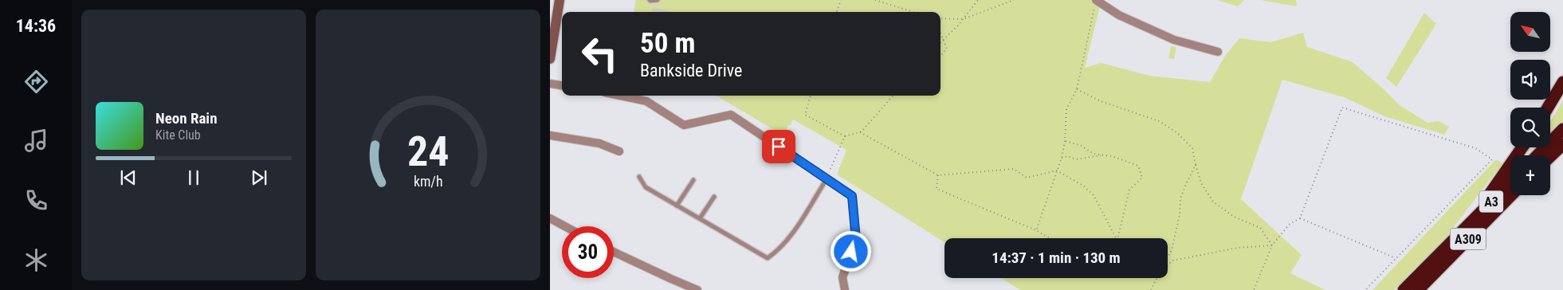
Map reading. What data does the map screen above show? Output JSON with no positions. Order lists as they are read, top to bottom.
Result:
{
  "streets": {
    "highway": ["A3", "A309"]
  },
  "crossings": [
    ["A3", "A309"]
  ],
  "north": "top left",
  "page": {
    "tabs": "14:36",
    "map_buttons": "+",
    "turn": ["50 m", "Bankside Drive"],
    "song": ["Neon Rain", "Kite Club"],
    "limit": "30",
    "trip": "14:37 · 1 min · 130 m",
    "gauge": ["24", "km/h"]
  }
}
